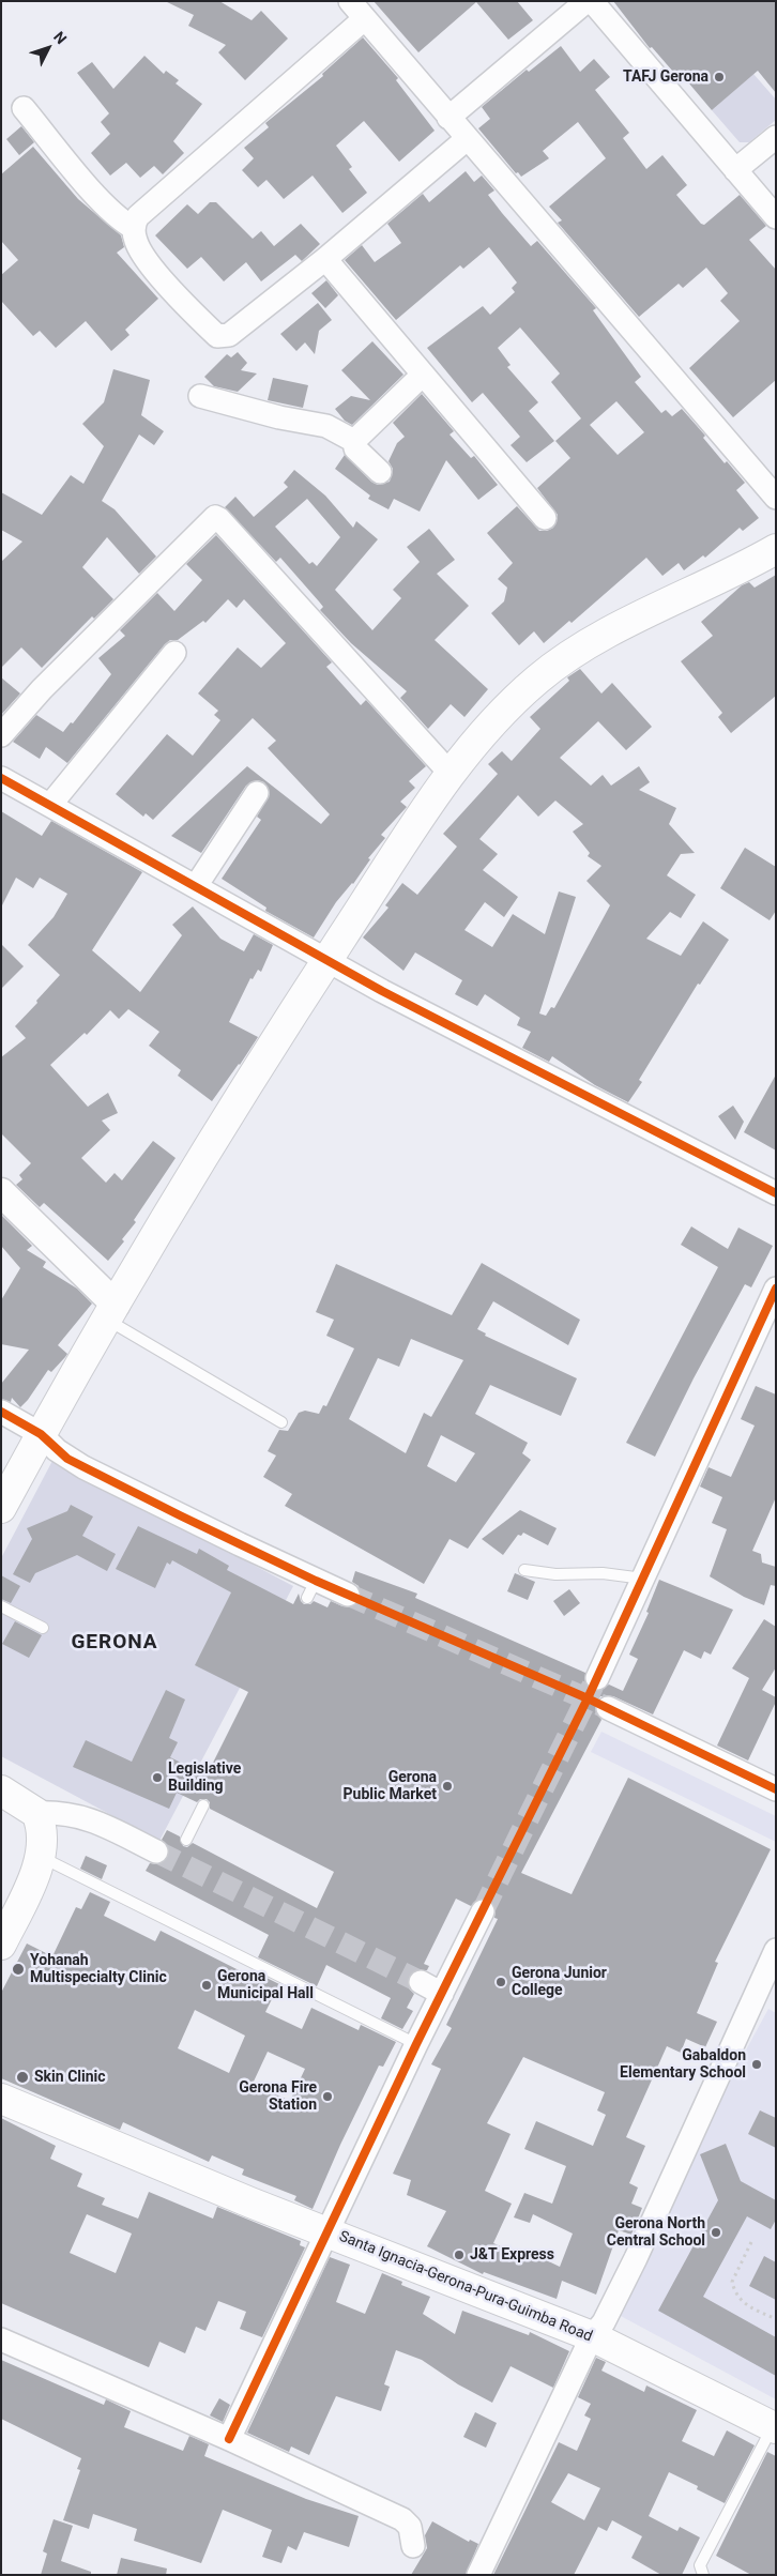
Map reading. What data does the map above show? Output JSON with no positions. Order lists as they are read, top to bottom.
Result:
{
  "streets": {
    "main road": ["Santa Ignacia-Gerona-Pura-Guimba Road"]
  },
  "districts": ["GERONA"],
  "places": [
    "TAFJ Gerona",
    "Legislative Building",
    "Gerona Public Market",
    "Yohanah Multispecialty Clinic",
    "Gerona Junior College",
    "Gerona Municipal Hall",
    "Gabaldon Elementary School",
    "Skin Clinic",
    "Gerona Fire Station",
    "Gerona North Central School",
    "J&T Express"
  ],
  "north": "top right"
}
